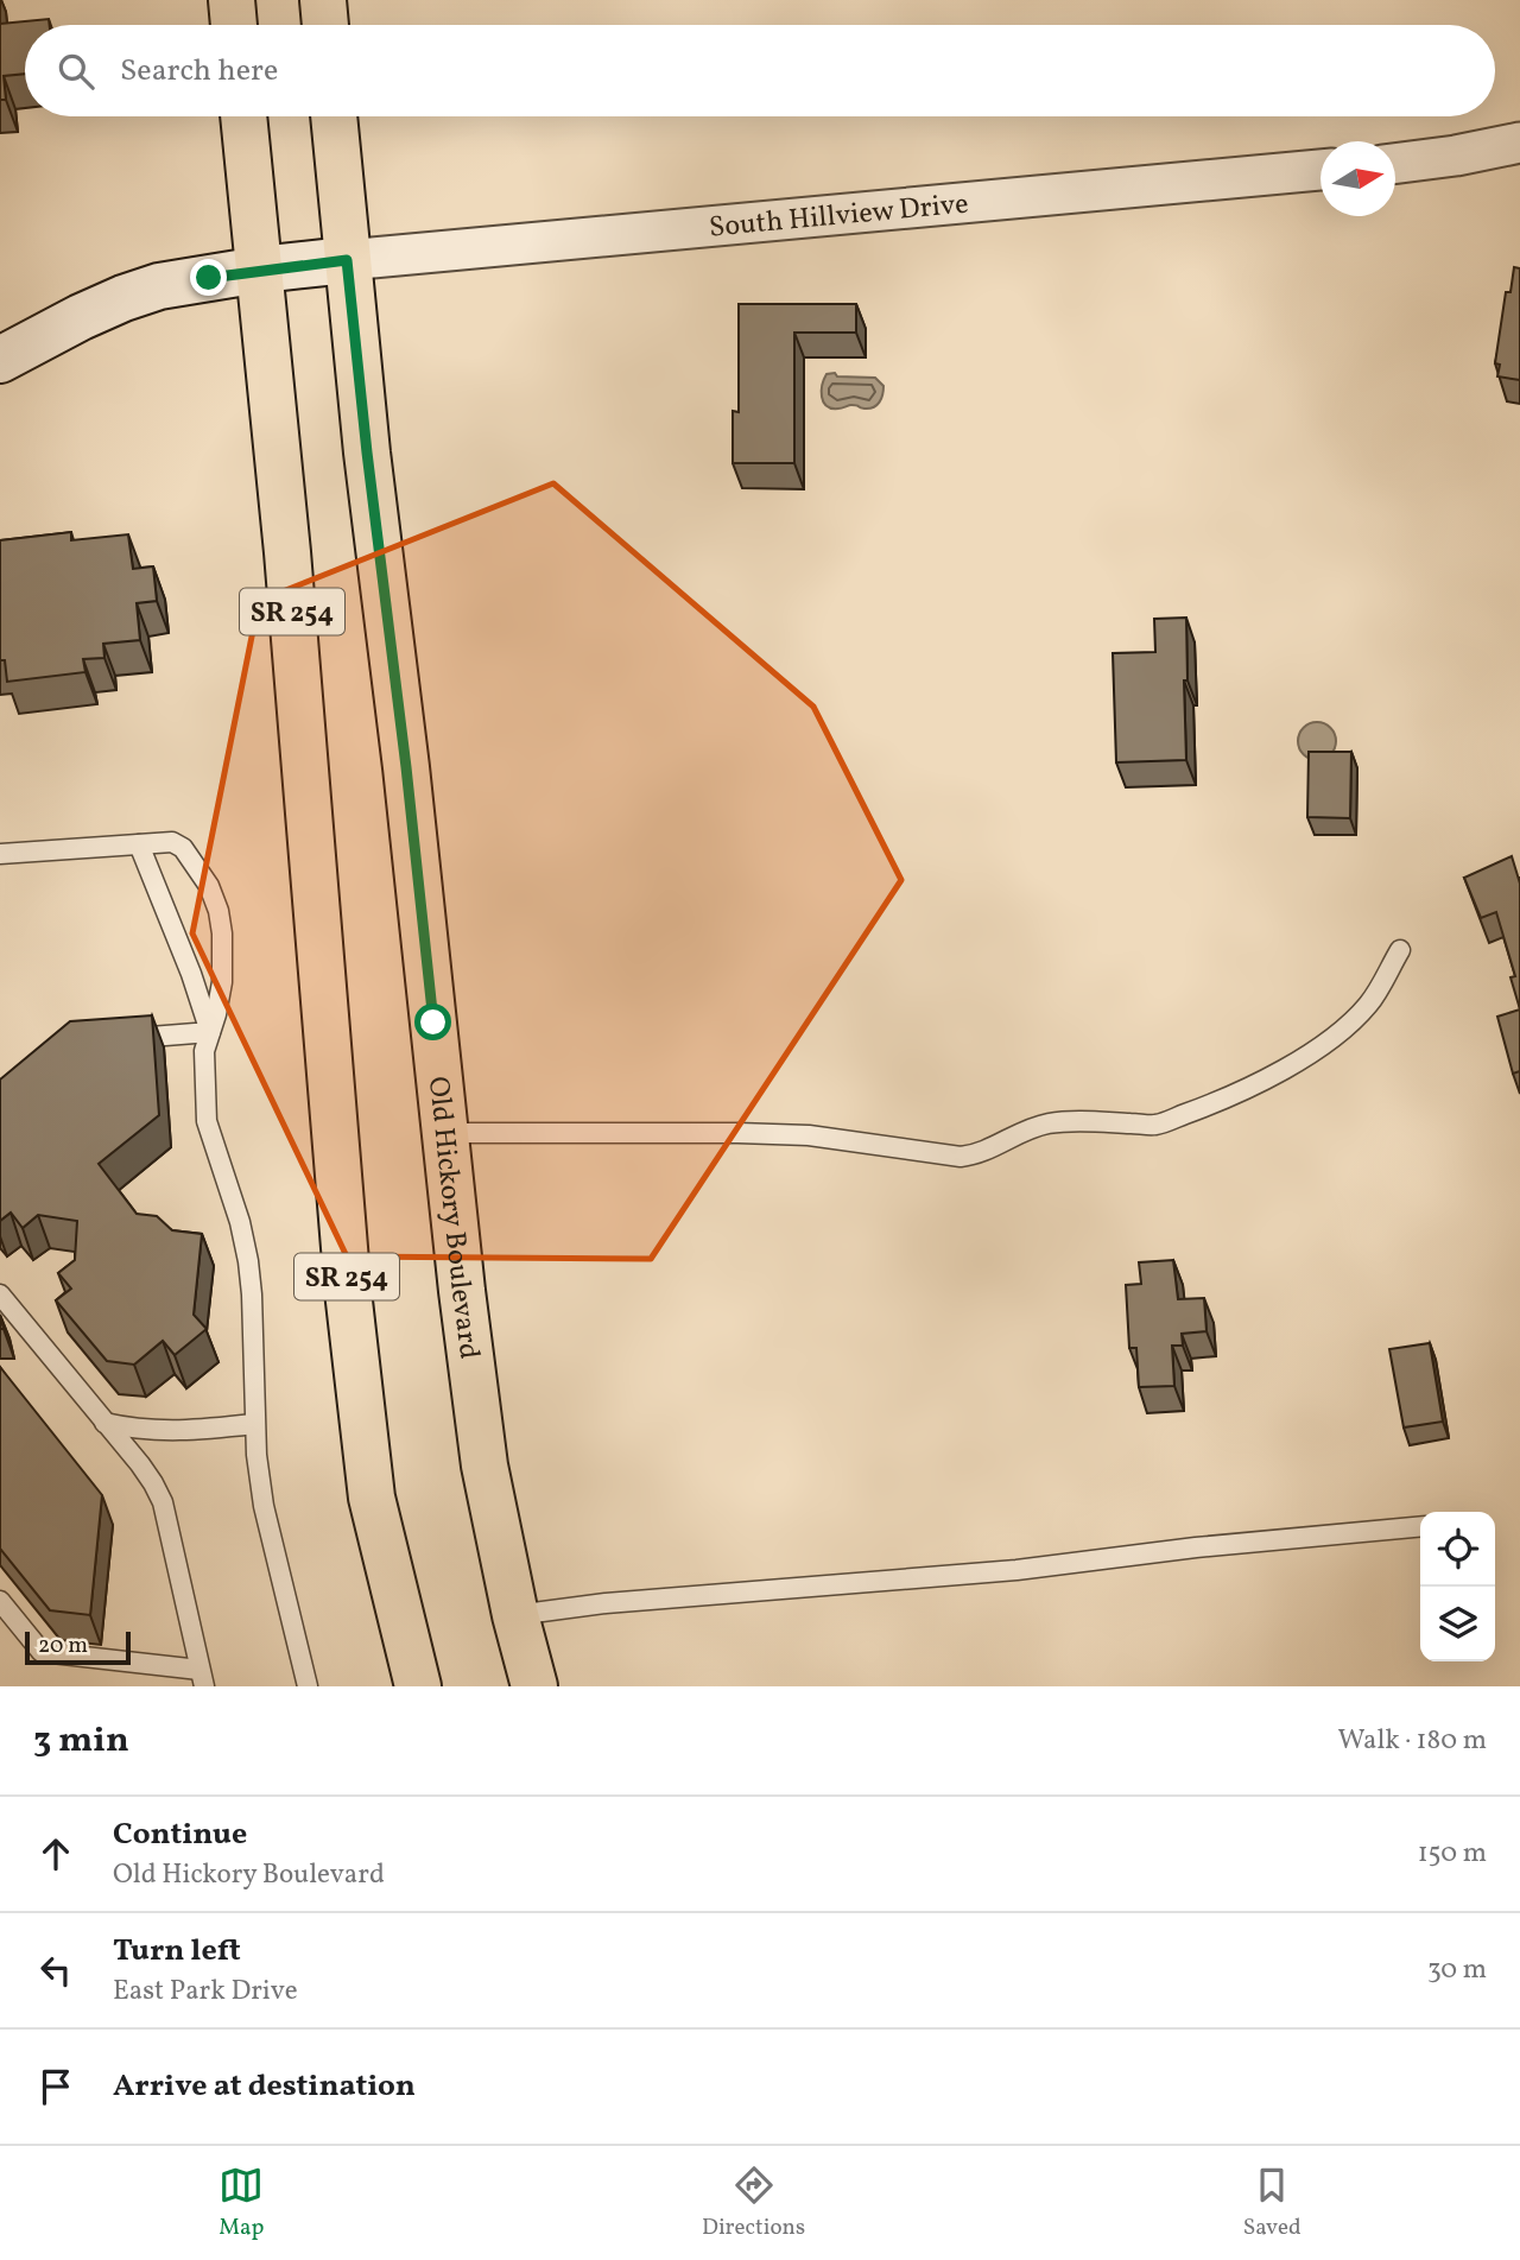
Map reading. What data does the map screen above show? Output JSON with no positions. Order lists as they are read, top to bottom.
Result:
{
  "streets": {
    "main road": ["SR 254", "Old Hickory Boulevard"],
    "street": ["South Hillview Drive"]
  },
  "crossings": [
    ["South Hillview Drive", "Old Hickory Boulevard"]
  ],
  "scale_bar": "20 m",
  "north": "right",
  "page": {
    "search": "Search here",
    "scale": "20 m",
    "heading": ["3 min", "Walk · 180 m"],
    "list": [
      ["Continue", "Old Hickory Boulevard", "150 m"],
      ["Turn left", "East Park Drive", "30 m"],
      "Arrive at destination"
    ],
    "nav": ["Map", "Directions", "Saved"]
  }
}
